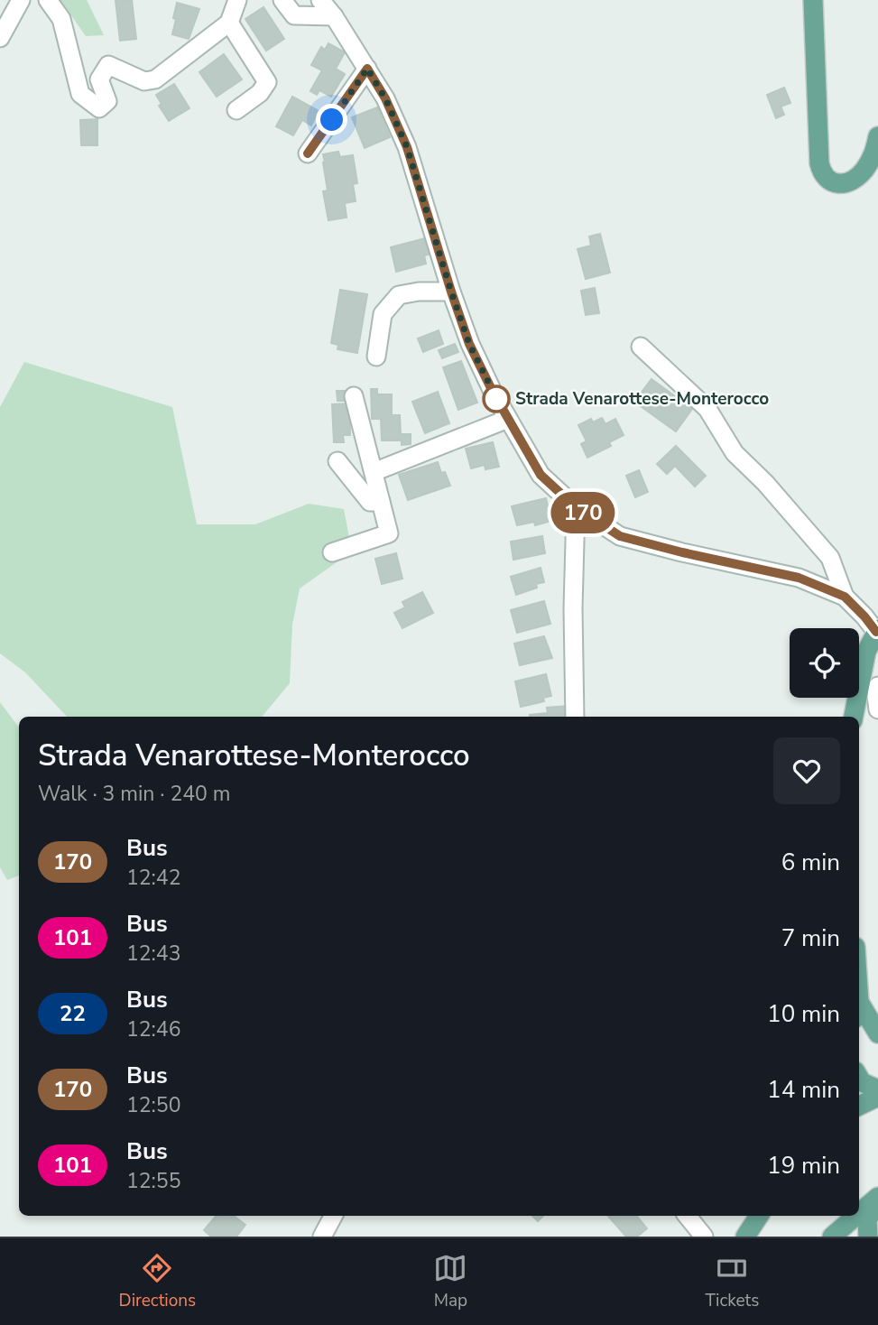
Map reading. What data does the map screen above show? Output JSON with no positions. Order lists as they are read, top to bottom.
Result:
{
  "places": ["Strada Venarottese-Monterocco"],
  "lines": ["bus line 170"],
  "page": {
    "on_map": "170",
    "heading": ["Strada Venarottese-Monterocco", "Walk · 3 min · 240 m"],
    "list": [
      {
        "mark": "170",
        "name": "Bus",
        "note": "12:42",
        "value": "6 min"
      },
      {
        "mark": "101",
        "name": "Bus",
        "note": "12:43",
        "value": "7 min"
      },
      {
        "mark": "22",
        "name": "Bus",
        "note": "12:46",
        "value": "10 min"
      },
      {
        "mark": "170",
        "name": "Bus",
        "note": "12:50",
        "value": "14 min"
      },
      {
        "mark": "101",
        "name": "Bus",
        "note": "12:55",
        "value": "19 min"
      }
    ],
    "tabs": ["Directions", "Map", "Tickets"]
  }
}
